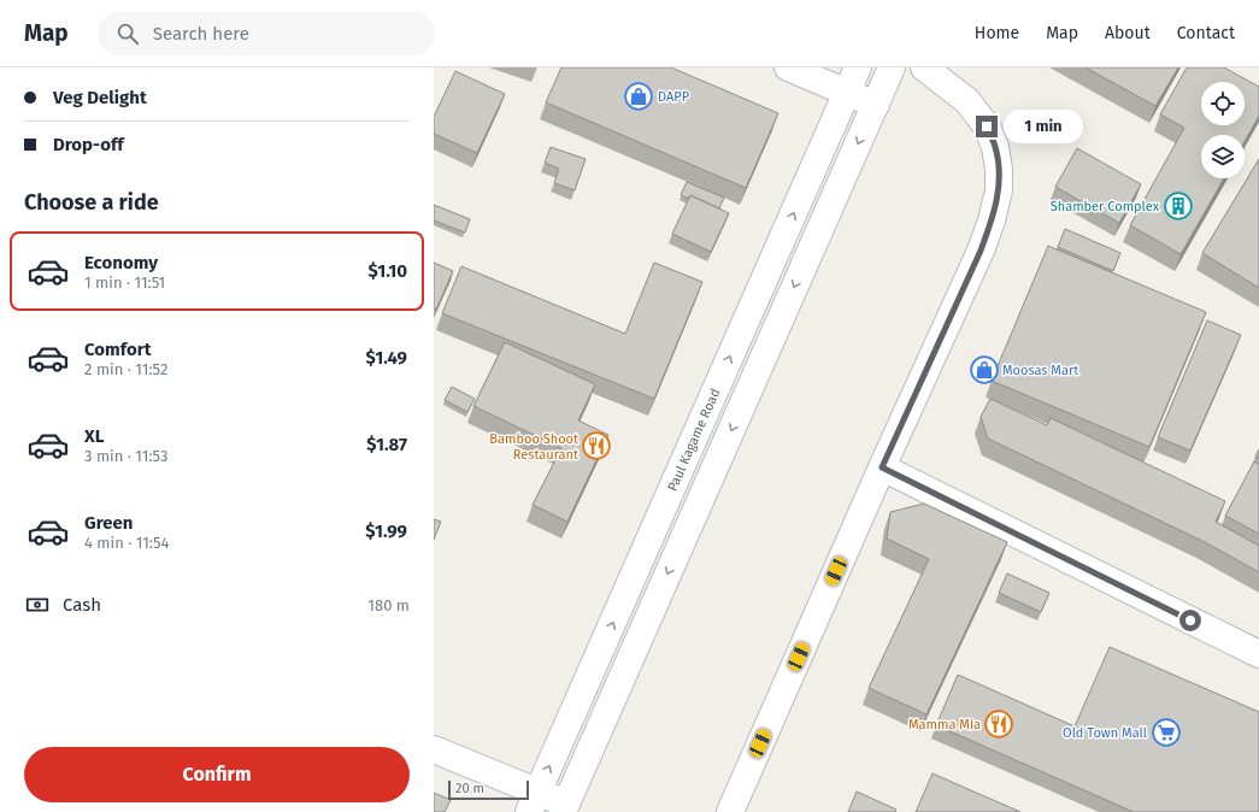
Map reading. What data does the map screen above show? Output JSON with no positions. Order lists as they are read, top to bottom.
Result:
{
  "streets": {
    "main road": ["Paul Kagame Road"]
  },
  "places": {
    "shop": ["DAPP", "Moosas Mart"],
    "building": ["Shamber Complex"],
    "restaurant": ["Bamboo Shoot Restaurant", "Mamma Mia"],
    "supermarket": ["Old Town Mall"]
  },
  "scale_bar": "20 m",
  "page": {
    "header": "Map",
    "search": "Search here",
    "nav": [
      "Home",
      "Map",
      "About",
      "Contact"
    ],
    "banner": ["Veg Delight", "Drop-off"],
    "bubble": "1 min",
    "heading": "Choose a ride",
    "list": [
      {
        "name": "Economy",
        "note": "1 min · 11:51",
        "value": "$1.10"
      },
      {
        "name": "Comfort",
        "note": "2 min · 11:52",
        "value": "$1.49"
      },
      {
        "name": "XL",
        "note": "3 min · 11:53",
        "value": "$1.87"
      },
      {
        "name": "Green",
        "note": "4 min · 11:54",
        "value": "$1.99"
      }
    ],
    "pay": ["Cash", "180 m"],
    "buttons": "Confirm",
    "scale": "20 m"
  }
}
